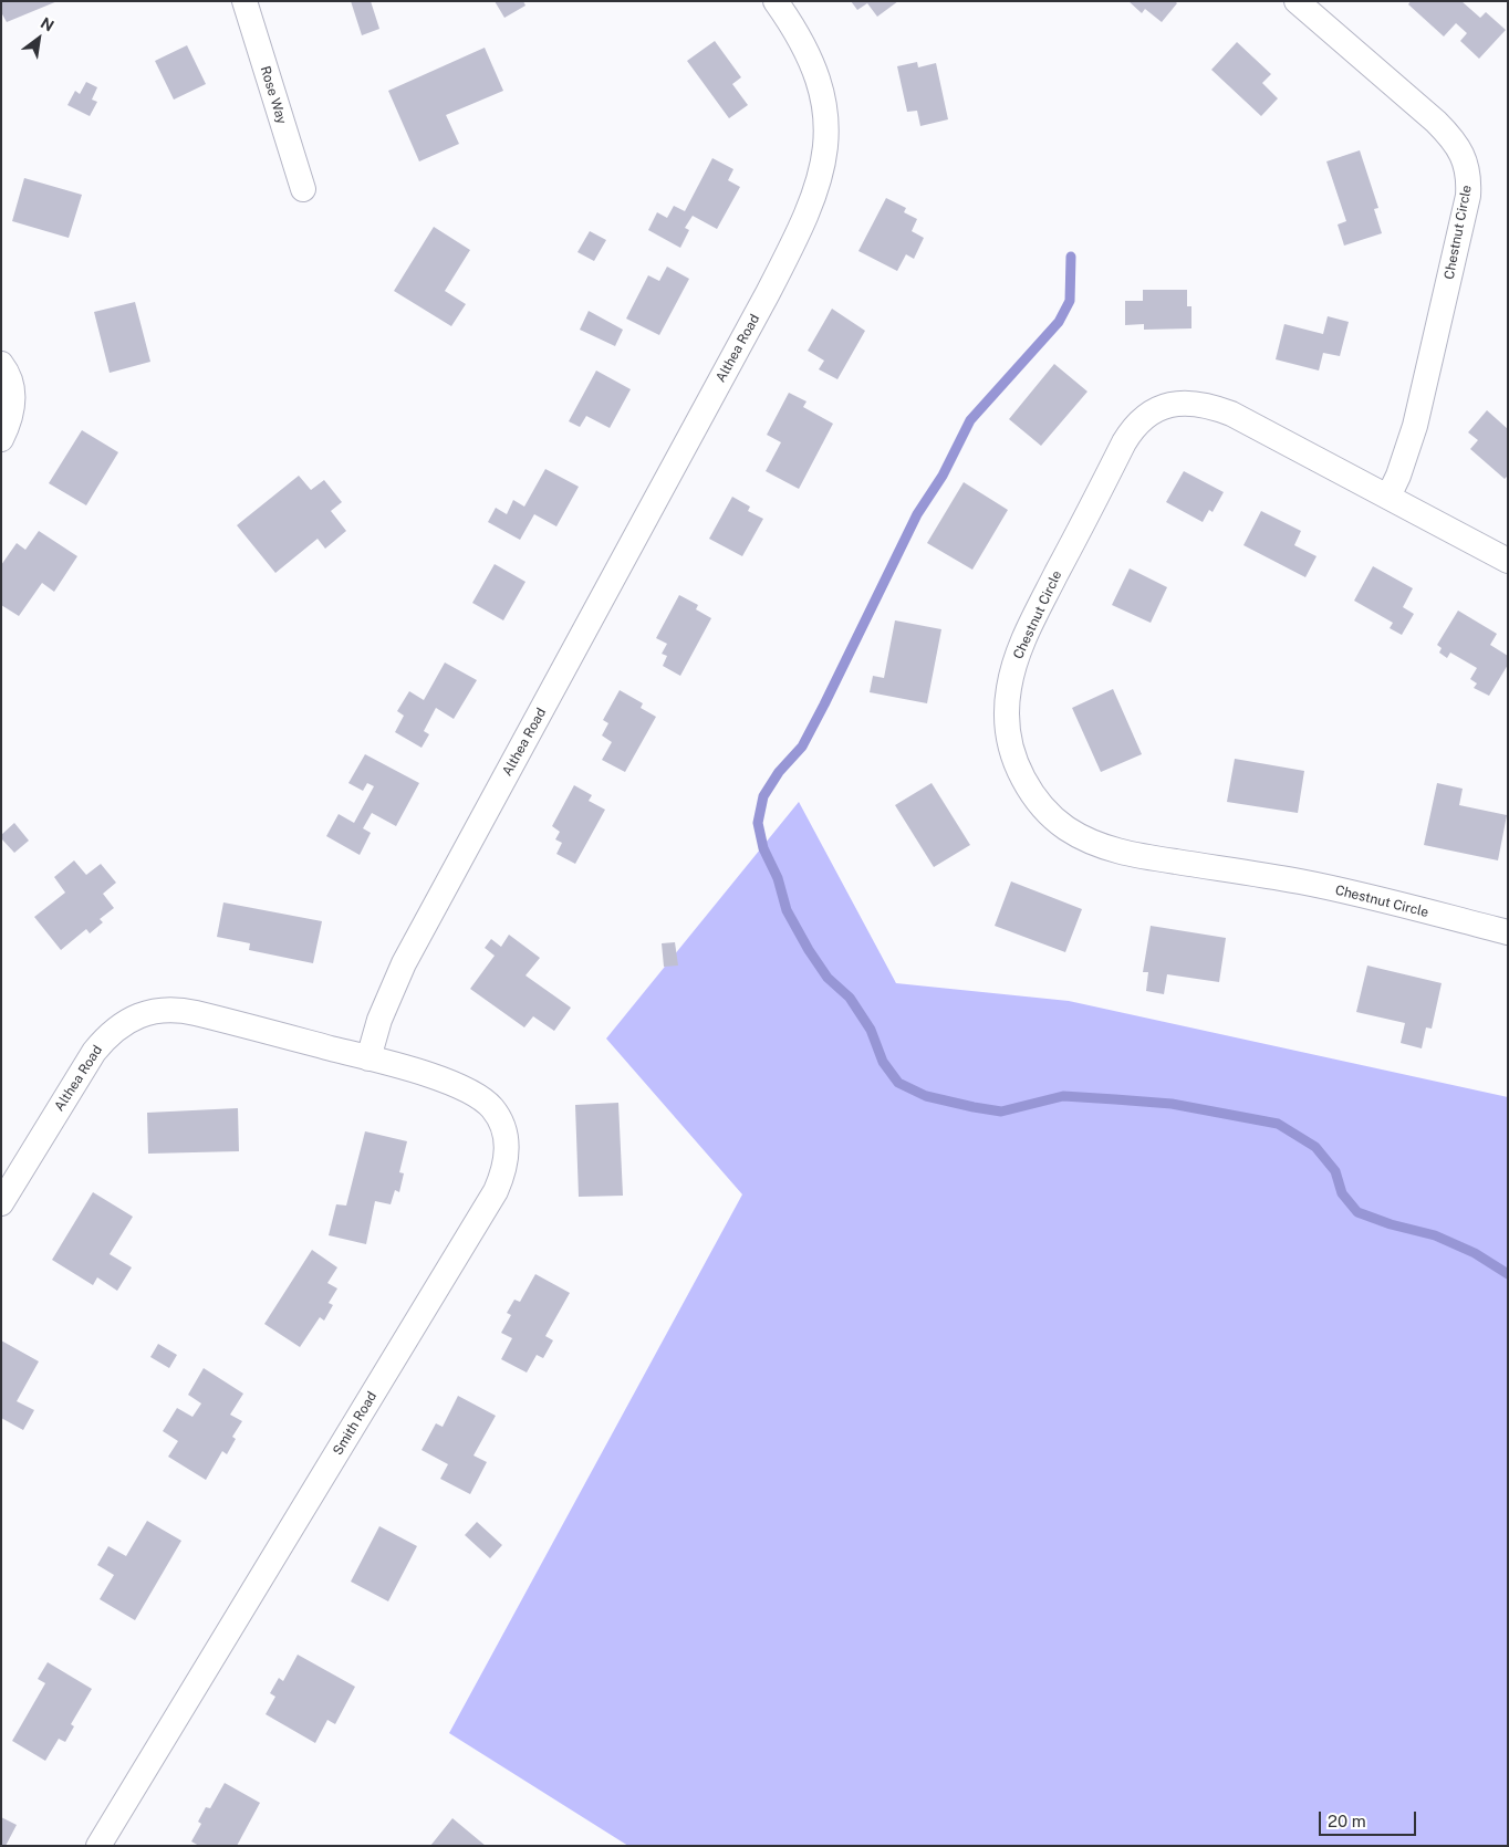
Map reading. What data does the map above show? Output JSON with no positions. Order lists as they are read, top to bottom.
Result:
{
  "streets": {
    "street": [
      "Rose Way",
      "Chestnut Circle",
      "Althea Road",
      "Smith Road"
    ]
  },
  "crossings": [
    ["Althea Road", "Smith Road"]
  ],
  "scale_bar": "20 m",
  "north": "top right"
}
